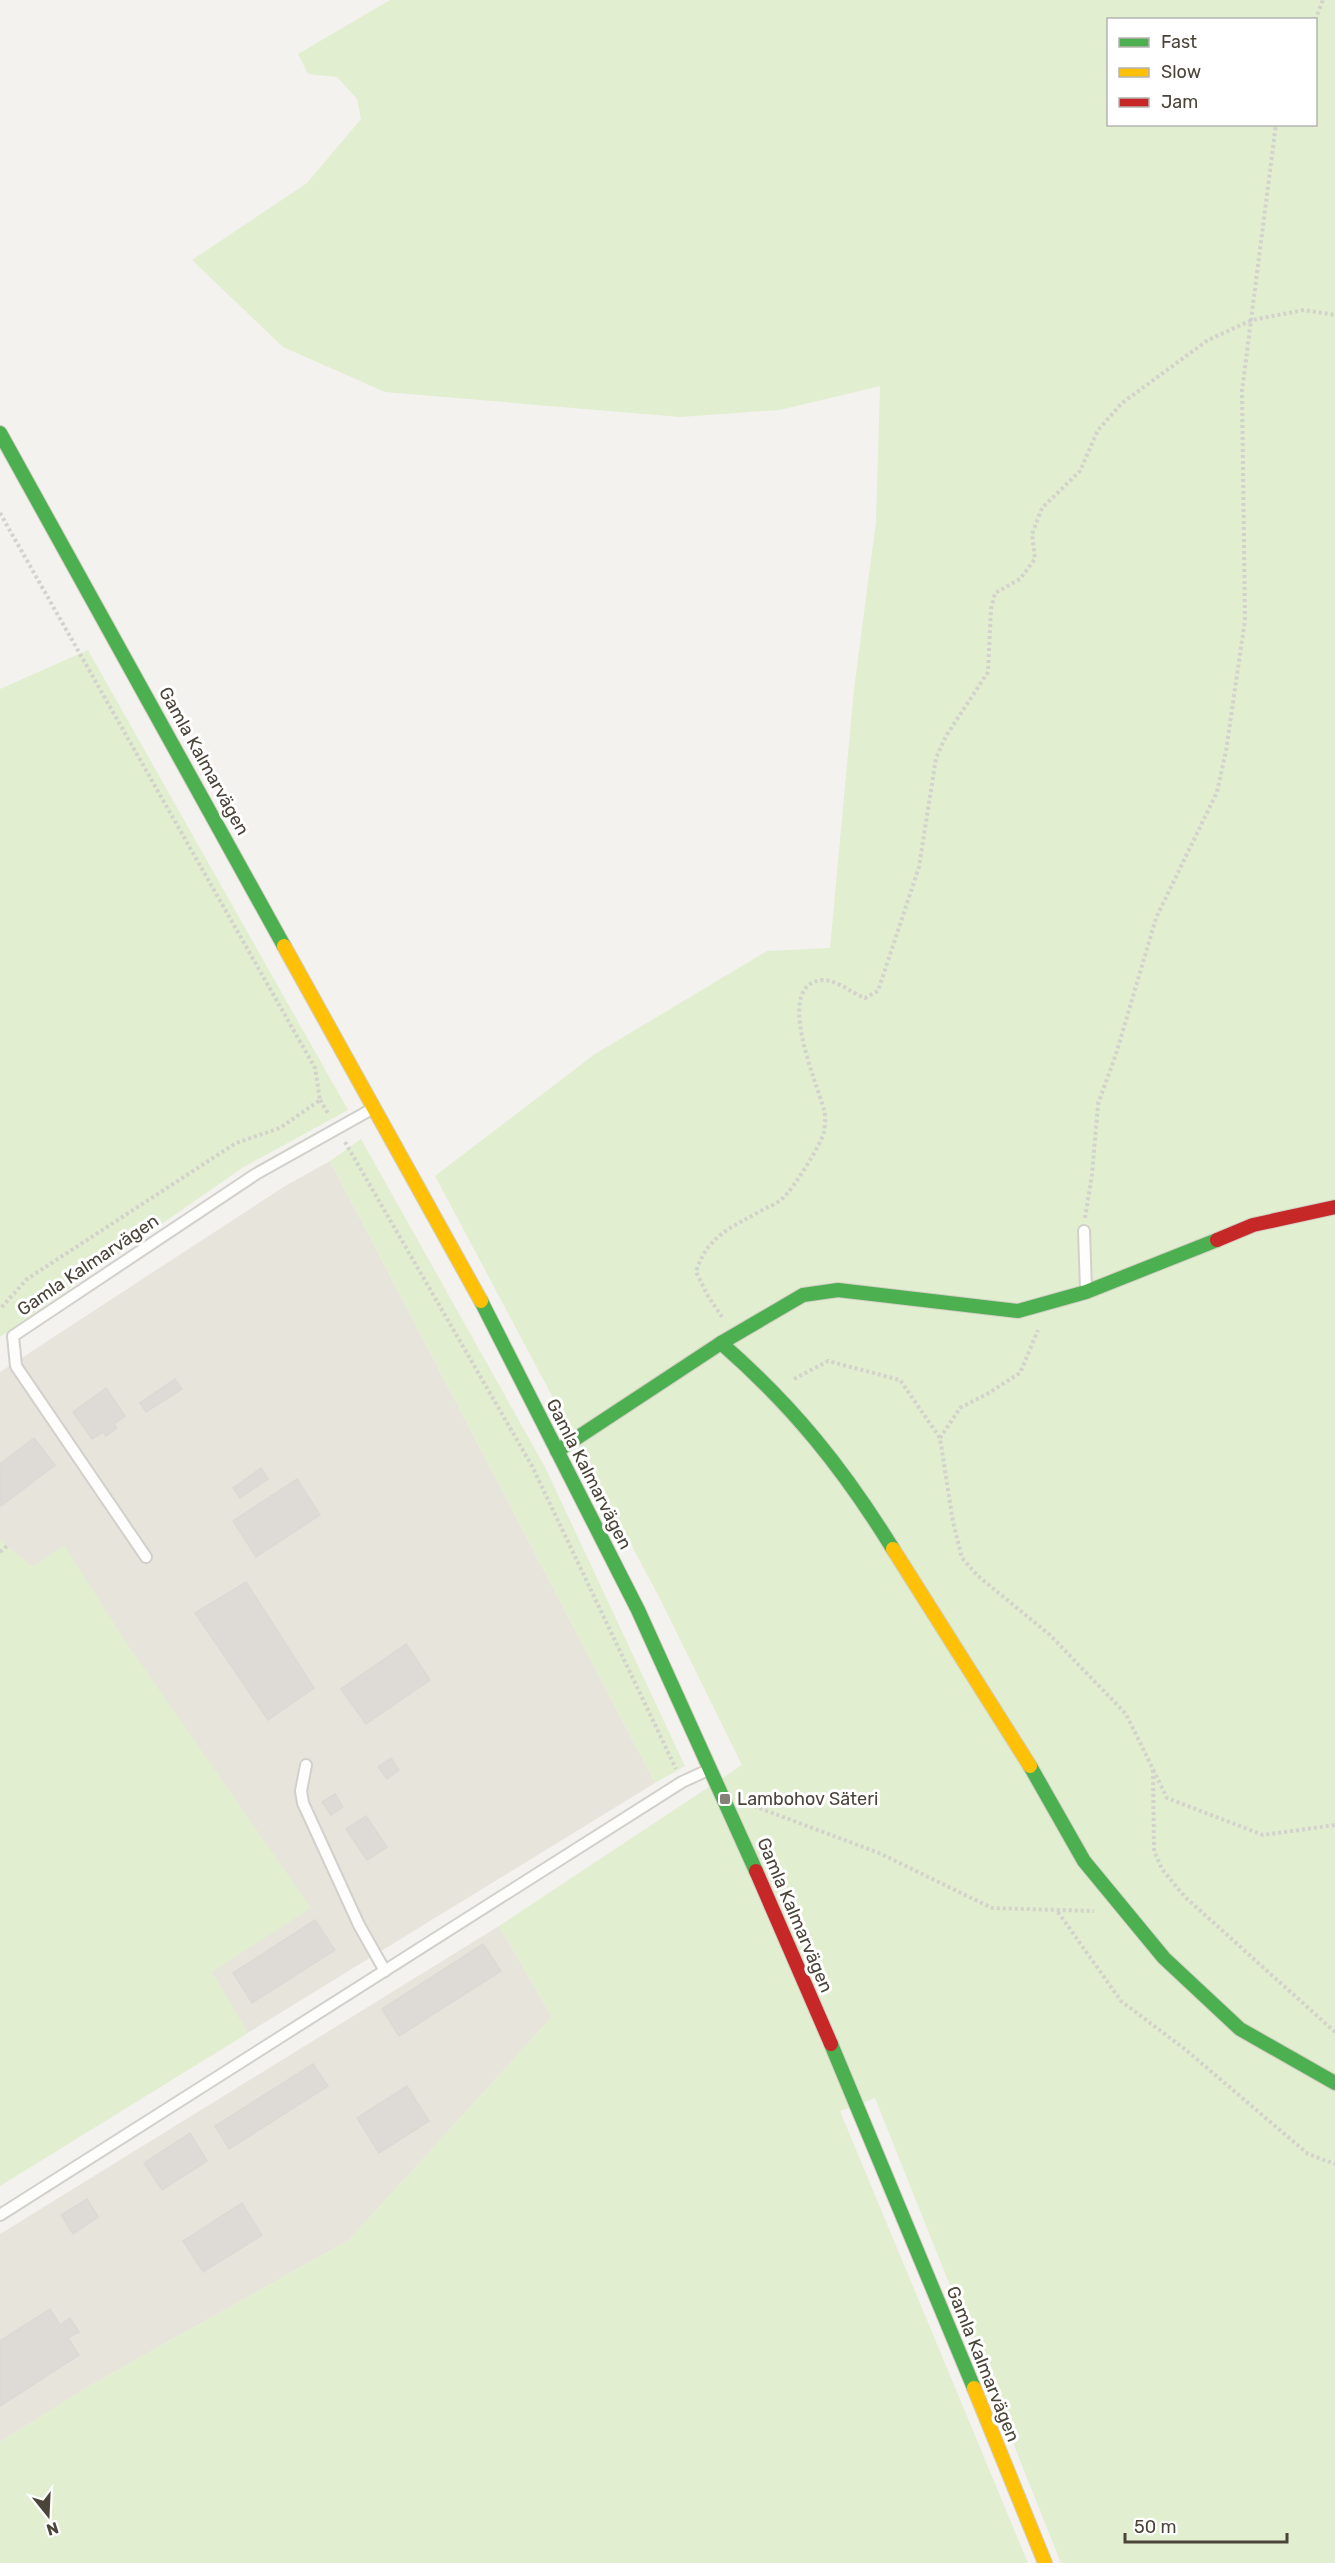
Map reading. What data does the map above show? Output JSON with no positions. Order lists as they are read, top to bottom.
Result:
{
  "streets": {
    "street": ["Gamla Kalmarvägen"]
  },
  "places": {
    "transit": ["Lambohov Säteri"]
  },
  "legend": ["Fast", "Slow", "Jam"],
  "scale_bar": "50 m",
  "north": "bottom"
}
